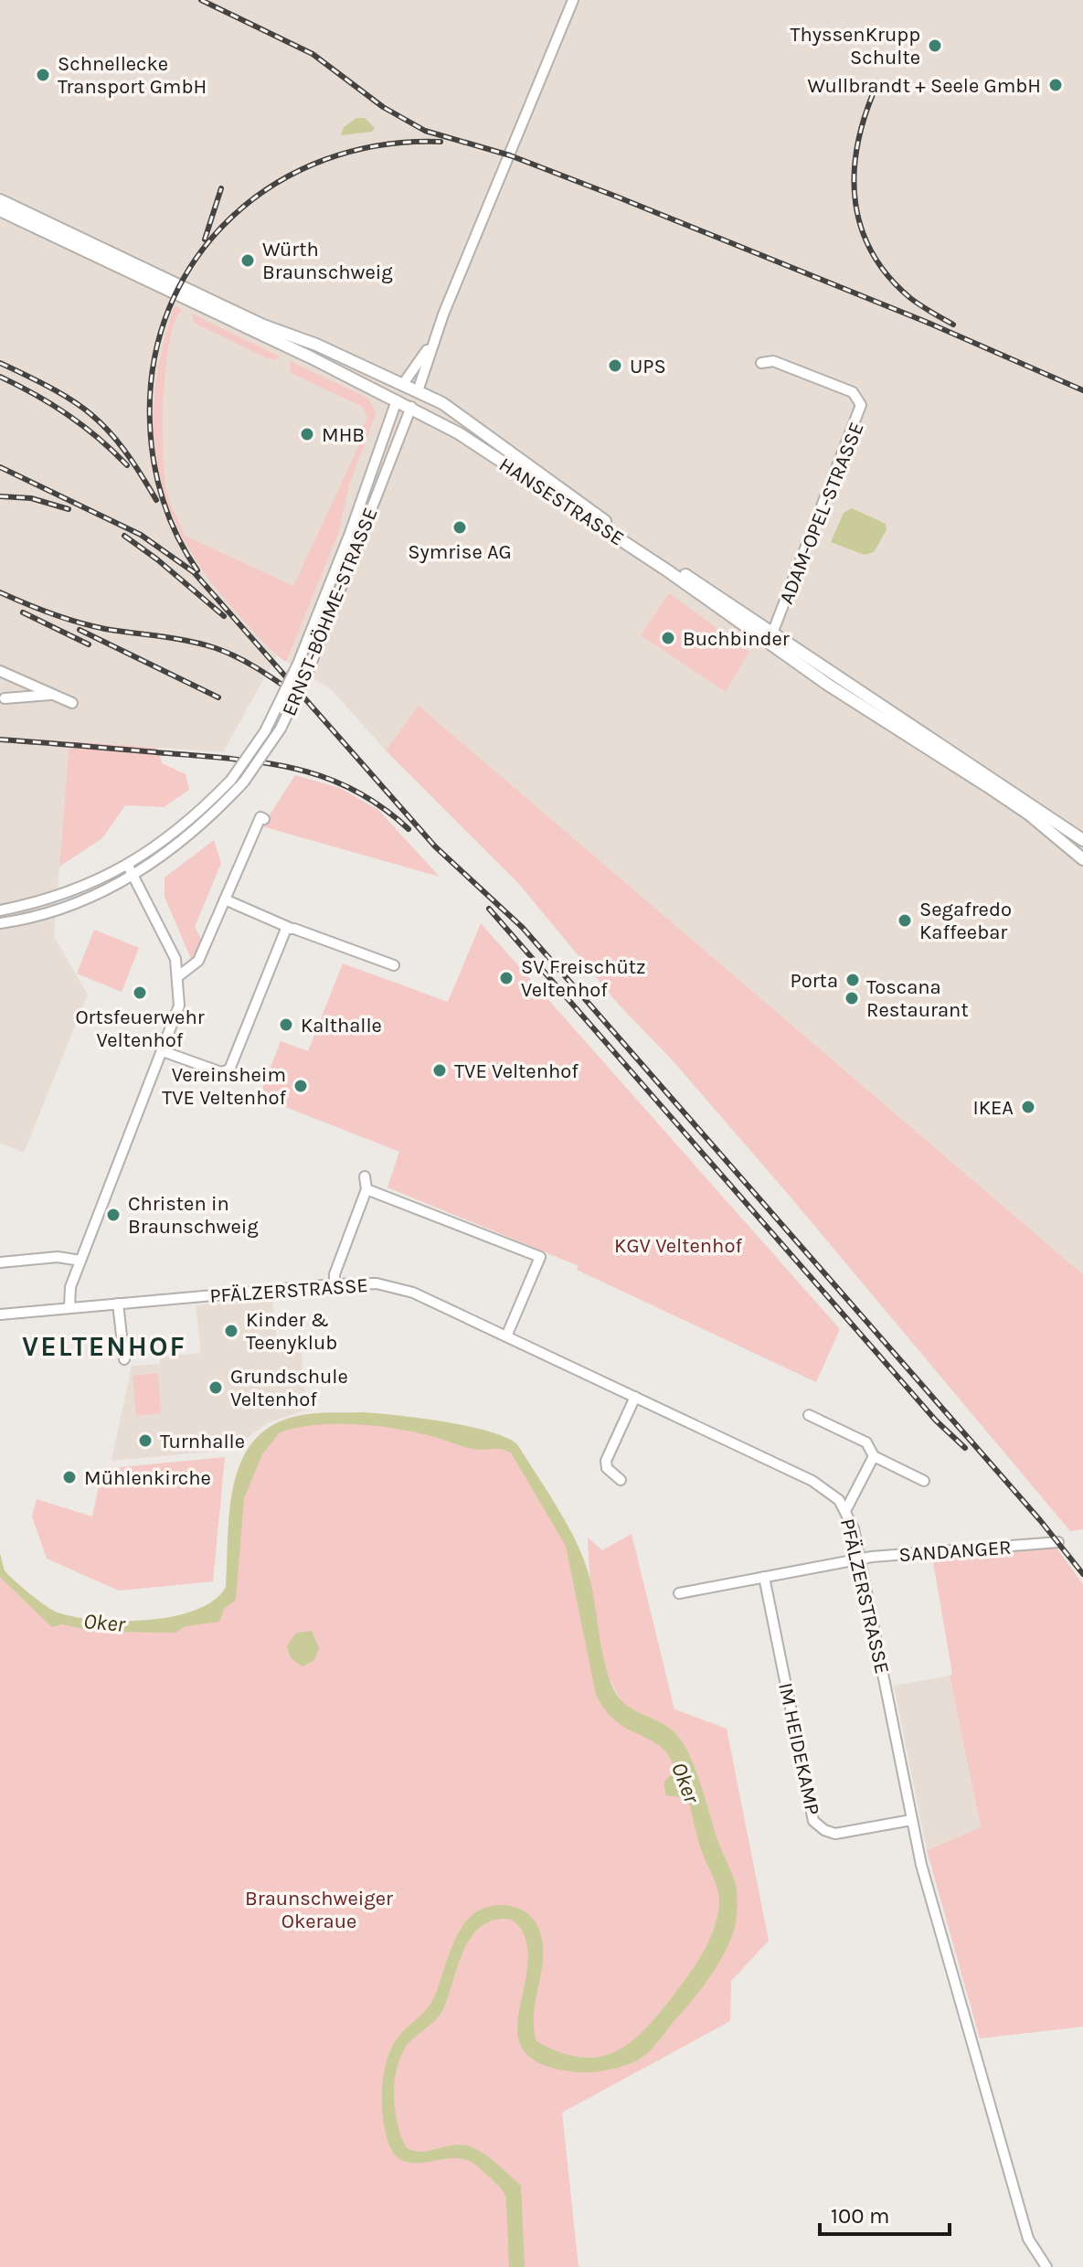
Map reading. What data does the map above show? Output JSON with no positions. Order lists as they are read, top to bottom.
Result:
{
  "streets": {
    "main road": ["HANSESTRASSE", "ERNST-BÖHME-STRASSE"],
    "street": [
      "ADAM-OPEL-STRASSE",
      "PFÄLZERSTRASSE",
      "SANDANGER",
      "IM HEIDEKAMP"
    ]
  },
  "crossings": [
    ["HANSESTRASSE", "ADAM-OPEL-STRASSE"],
    ["HANSESTRASSE", "ERNST-BÖHME-STRASSE"],
    ["PFÄLZERSTRASSE", "SANDANGER"],
    ["PFÄLZERSTRASSE", "IM HEIDEKAMP"],
    ["SANDANGER", "IM HEIDEKAMP"]
  ],
  "districts": ["VELTENHOF"],
  "water": ["Oker"],
  "parks": ["KGV Veltenhof", "Braunschweiger Okeraue"],
  "places": [
    "ThyssenKrupp Schulte",
    "Schnellecke Transport GmbH",
    "Wullbrandt + Seele GmbH",
    "Würth Braunschweig",
    "UPS",
    "MHB",
    "Symrise AG",
    "Buchbinder",
    "Segafredo Kaffeebar",
    "SV Freischütz Veltenhof",
    "Porta",
    "Ortsfeuerwehr Veltenhof",
    "Toscana Restaurant",
    "Kalthalle",
    "TVE Veltenhof",
    "Vereinsheim TVE Veltenhof",
    "IKEA",
    "Christen in Braunschweig",
    "Kinder & Teenyklub",
    "Grundschule Veltenhof",
    "Turnhalle",
    "Mühlenkirche"
  ],
  "scale_bar": "100 m"
}
